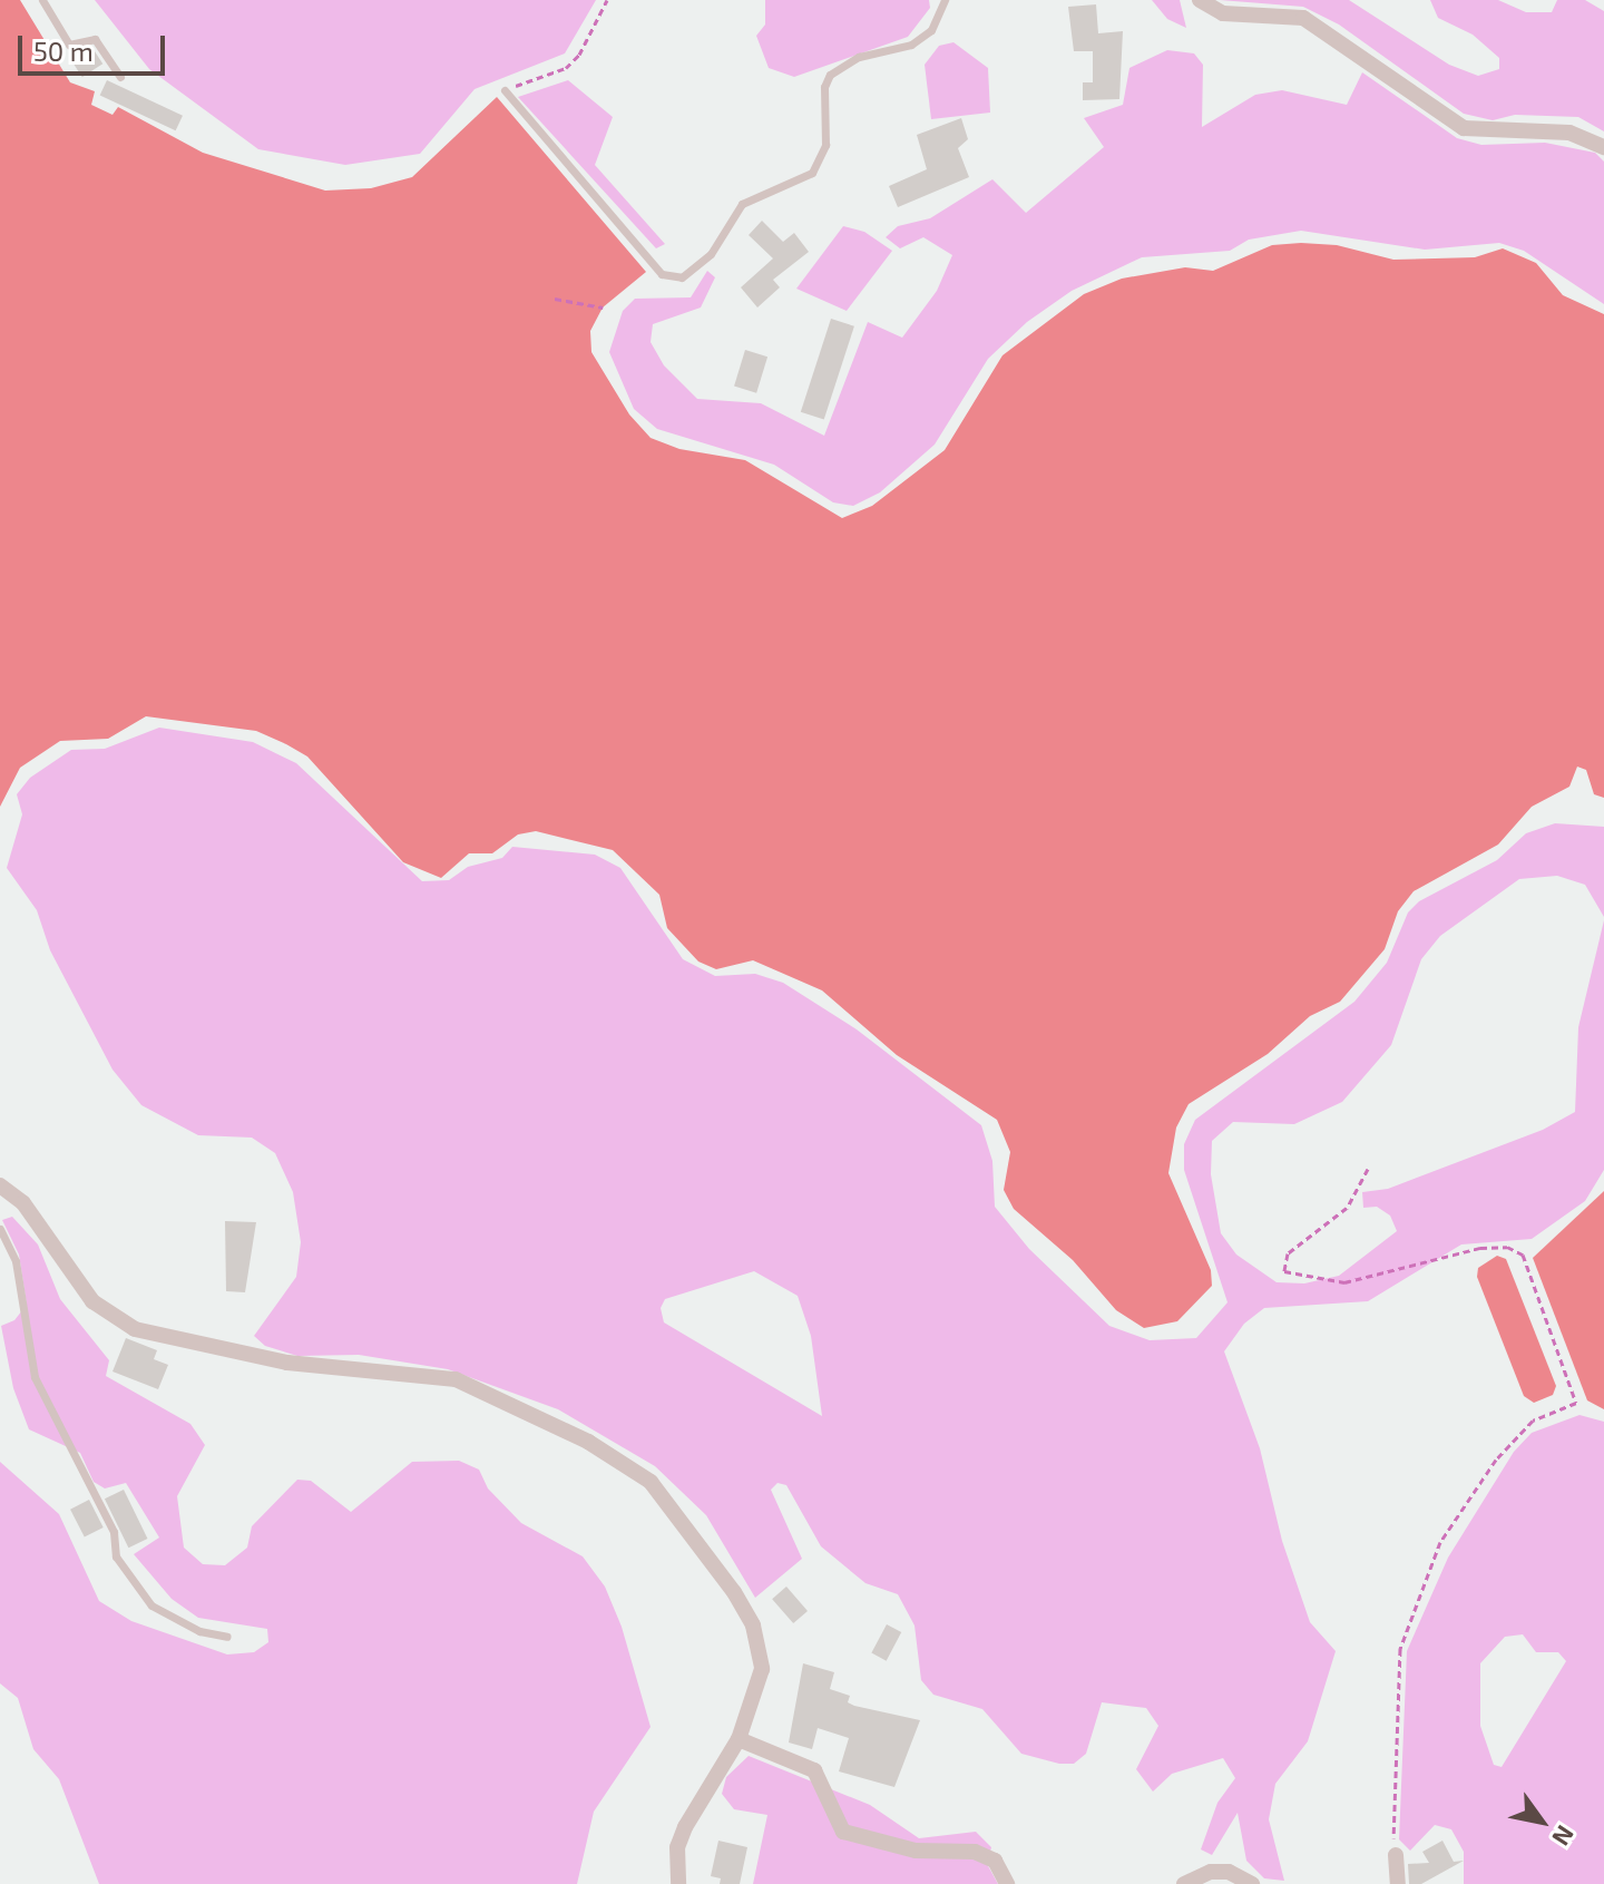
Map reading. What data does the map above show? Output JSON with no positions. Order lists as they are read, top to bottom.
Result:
{
  "scale_bar": "50 m",
  "north": "bottom right"
}
